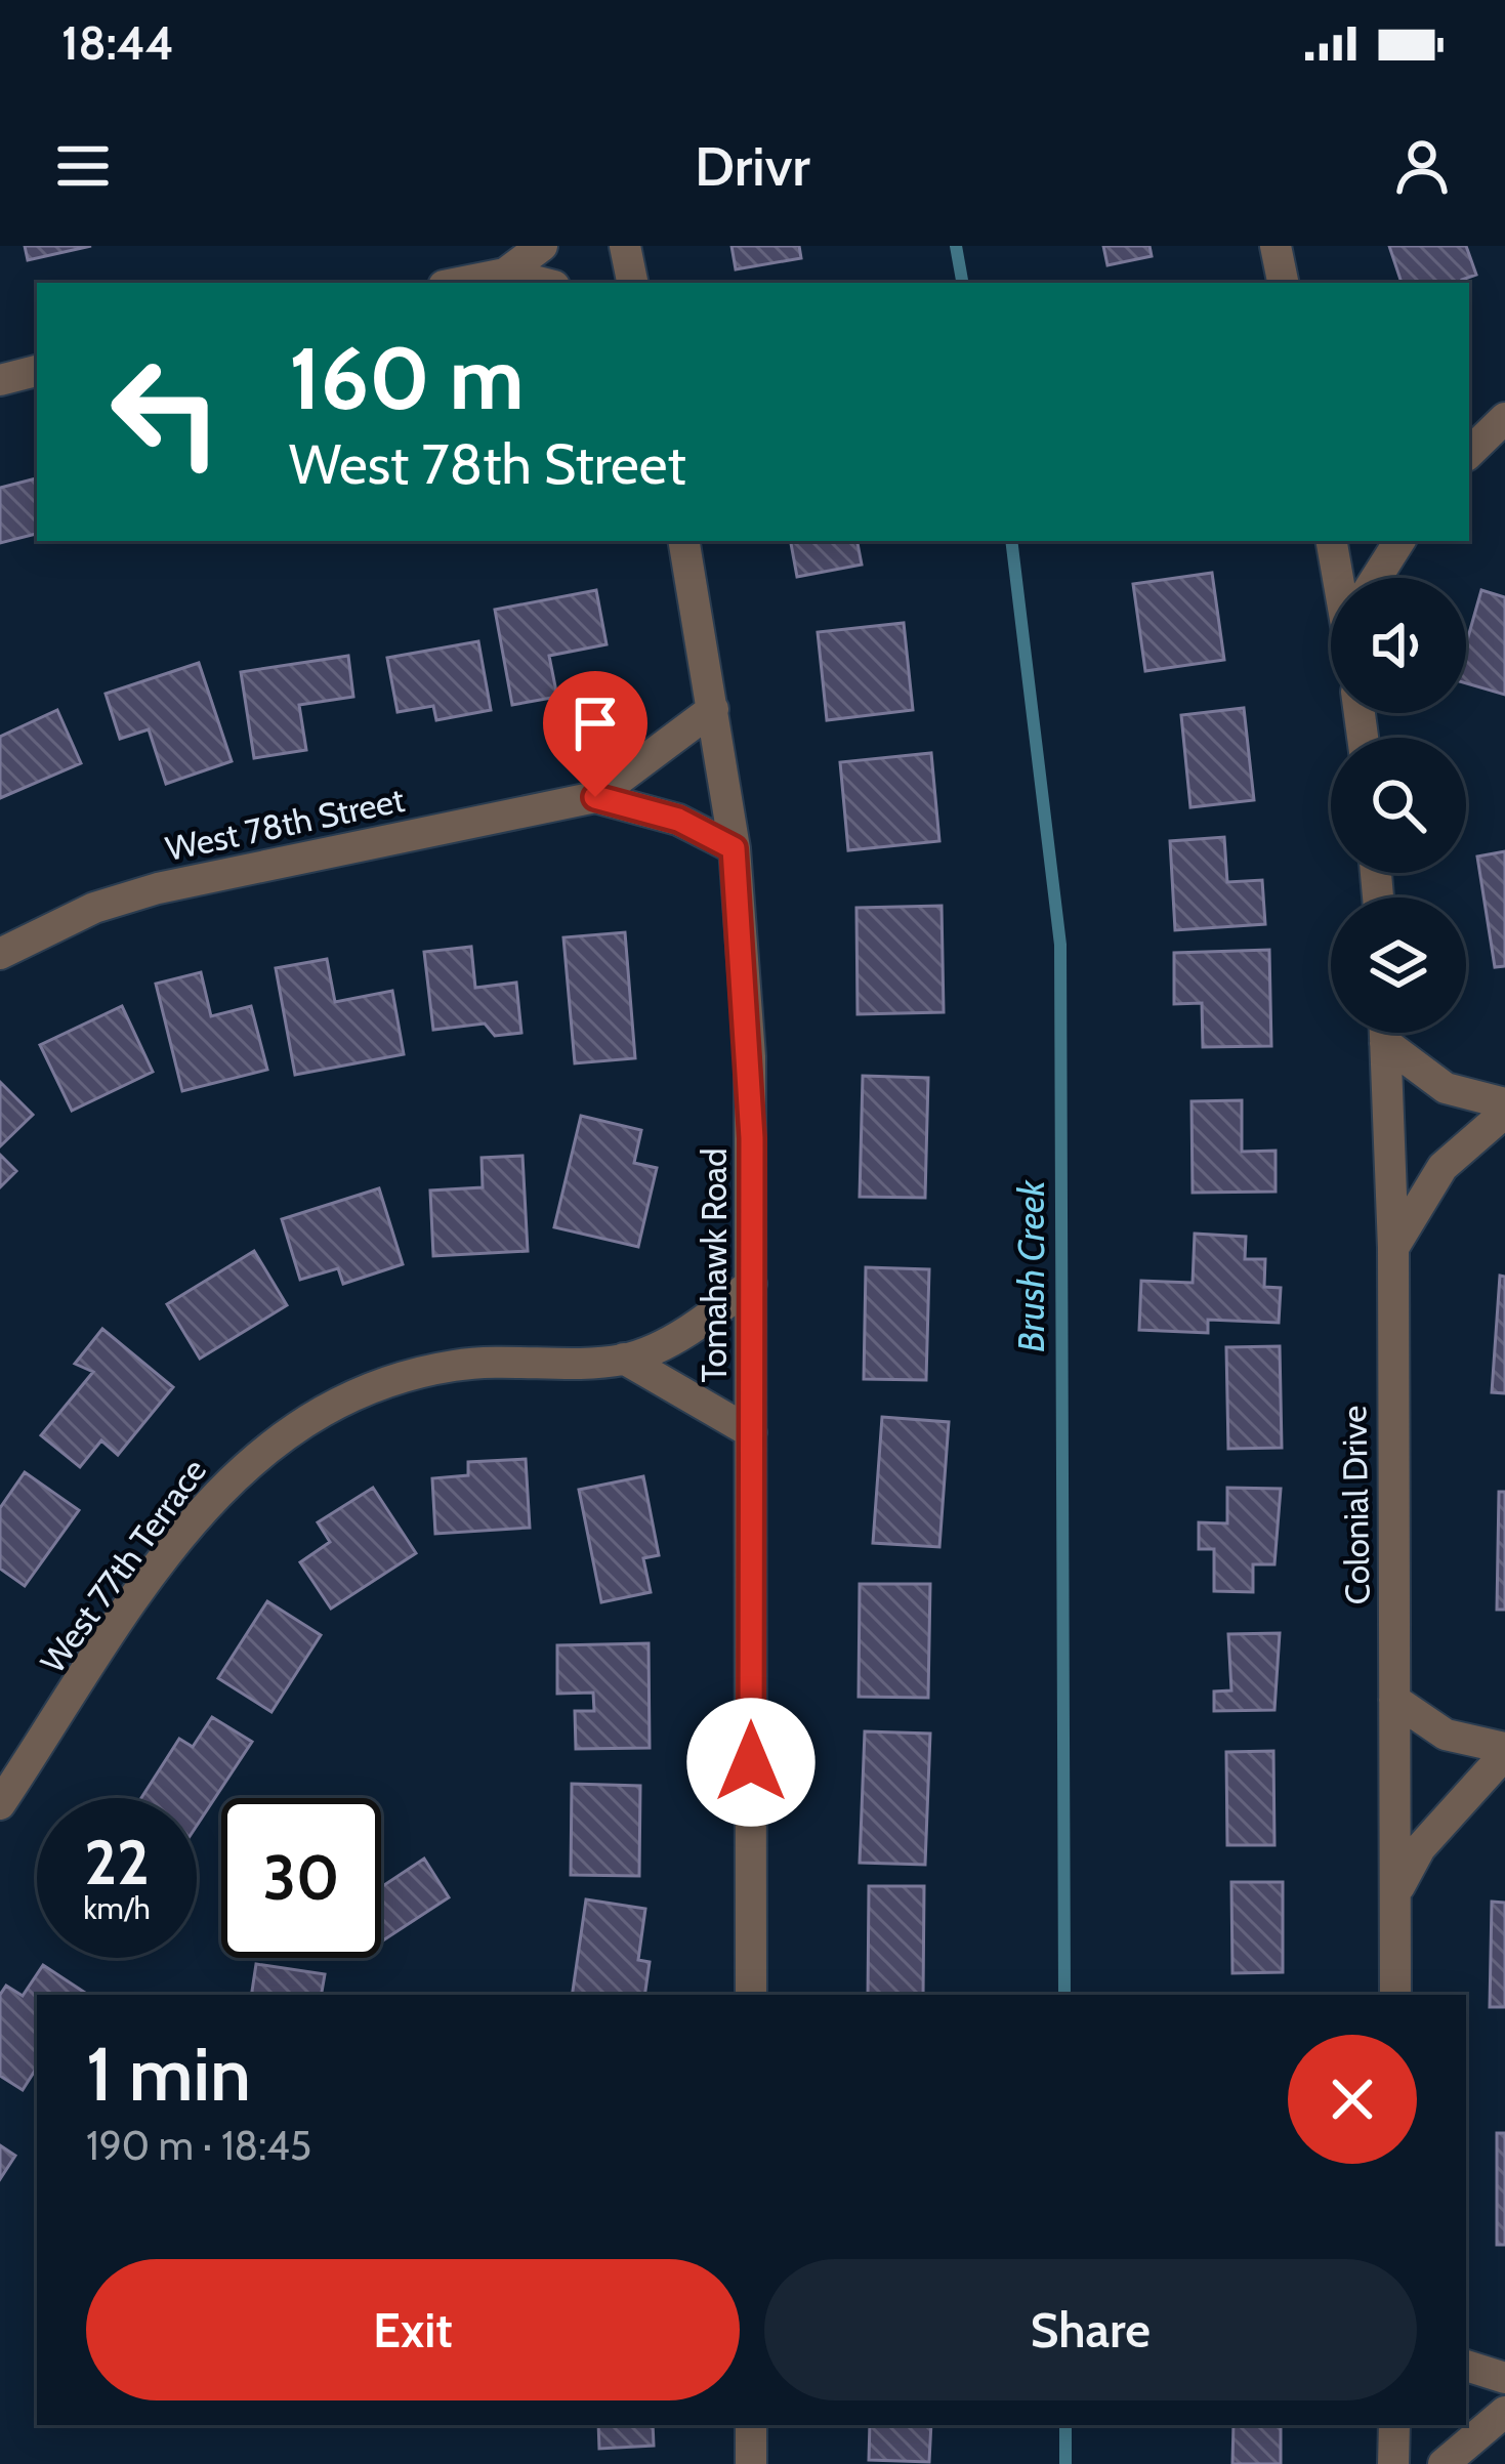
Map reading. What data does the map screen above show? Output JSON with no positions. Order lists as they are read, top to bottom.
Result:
{
  "streets": {
    "street": [
      "West 78th Street",
      "Tomahawk Road",
      "Colonial Drive",
      "West 77th Terrace"
    ]
  },
  "crossings": [
    ["West 78th Street", "Tomahawk Road"],
    ["Tomahawk Road", "West 77th Terrace"]
  ],
  "water": ["Brush Creek"],
  "page": {
    "status": "18:44",
    "header": "Drivr",
    "turn": ["160 m", "West 78th Street"],
    "speed": "22 km/h",
    "limit": "30",
    "heading": ["1 min", "190 m · 18:45"],
    "buttons": ["Exit", "Share"]
  }
}
